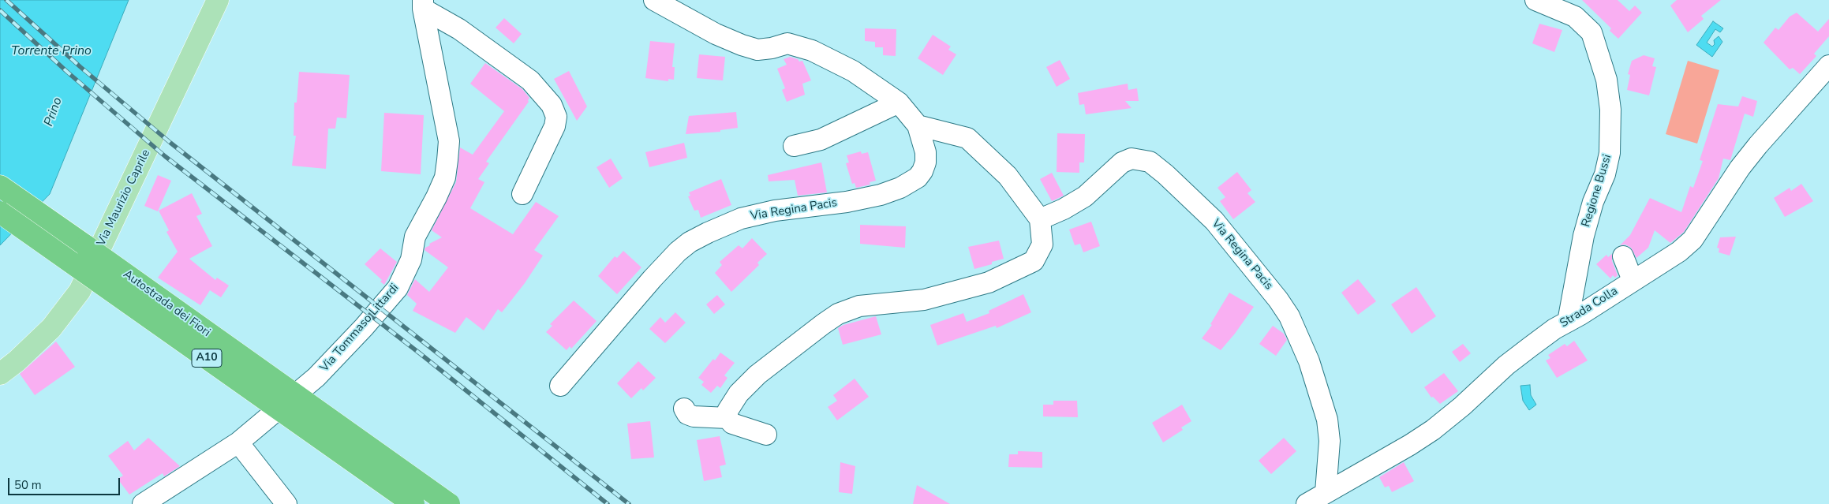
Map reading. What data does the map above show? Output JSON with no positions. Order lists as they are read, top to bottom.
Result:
{
  "streets": {
    "highway": ["Autostrada dei Fiori", "A10"],
    "main road": ["Via Maurizio Caprile"],
    "street": [
      "Regione Bussi",
      "Via Regina Pacis",
      "Strada Colla",
      "Via Tommaso Littardi"
    ]
  },
  "crossings": [
    ["Regione Bussi", "Strada Colla"],
    ["Via Regina Pacis", "Strada Colla"]
  ],
  "water": ["Torrente Prino", "Prino"],
  "scale_bar": "50 m"
}
